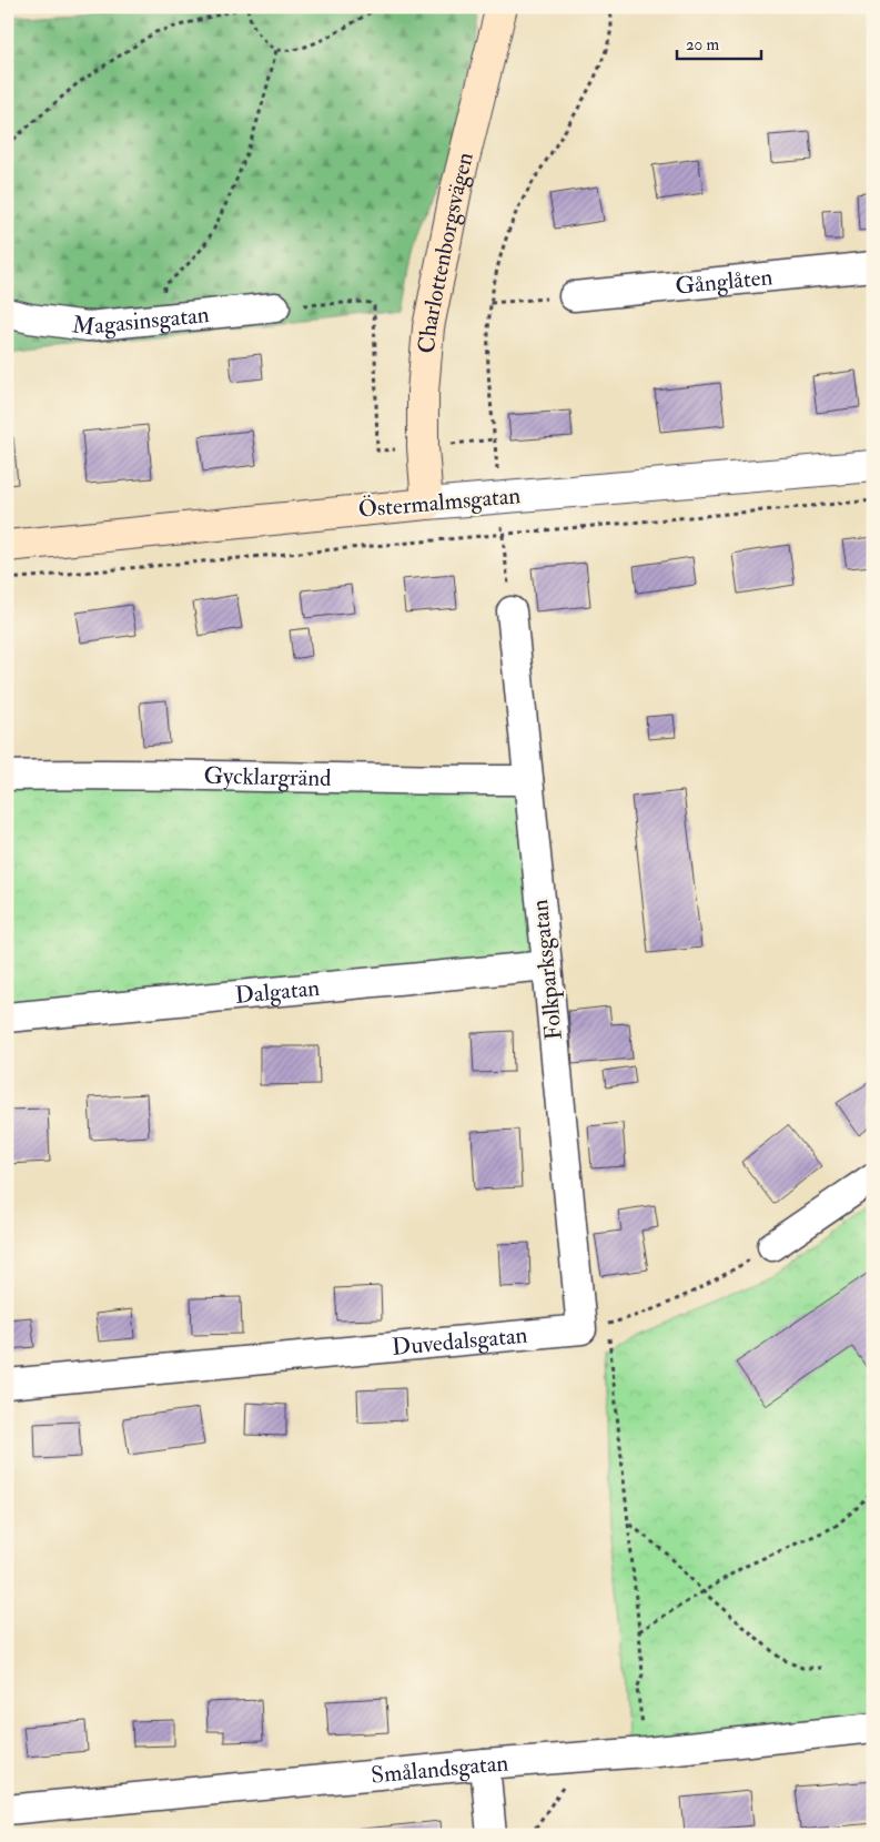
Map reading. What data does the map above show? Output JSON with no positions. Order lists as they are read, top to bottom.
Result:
{
  "streets": {
    "main road": ["Charlottenborgsvägen", "Östermalmsgatan"],
    "street": [
      "Gånglåten",
      "Magasinsgatan",
      "Gycklargränd",
      "Folkparksgatan",
      "Dalgatan",
      "Duvedalsgatan",
      "Smålandsgatan"
    ]
  },
  "crossings": [
    ["Charlottenborgsvägen", "Östermalmsgatan"],
    ["Gycklargränd", "Folkparksgatan"],
    ["Folkparksgatan", "Dalgatan"],
    ["Folkparksgatan", "Duvedalsgatan"]
  ],
  "scale_bar": "20 m"
}
